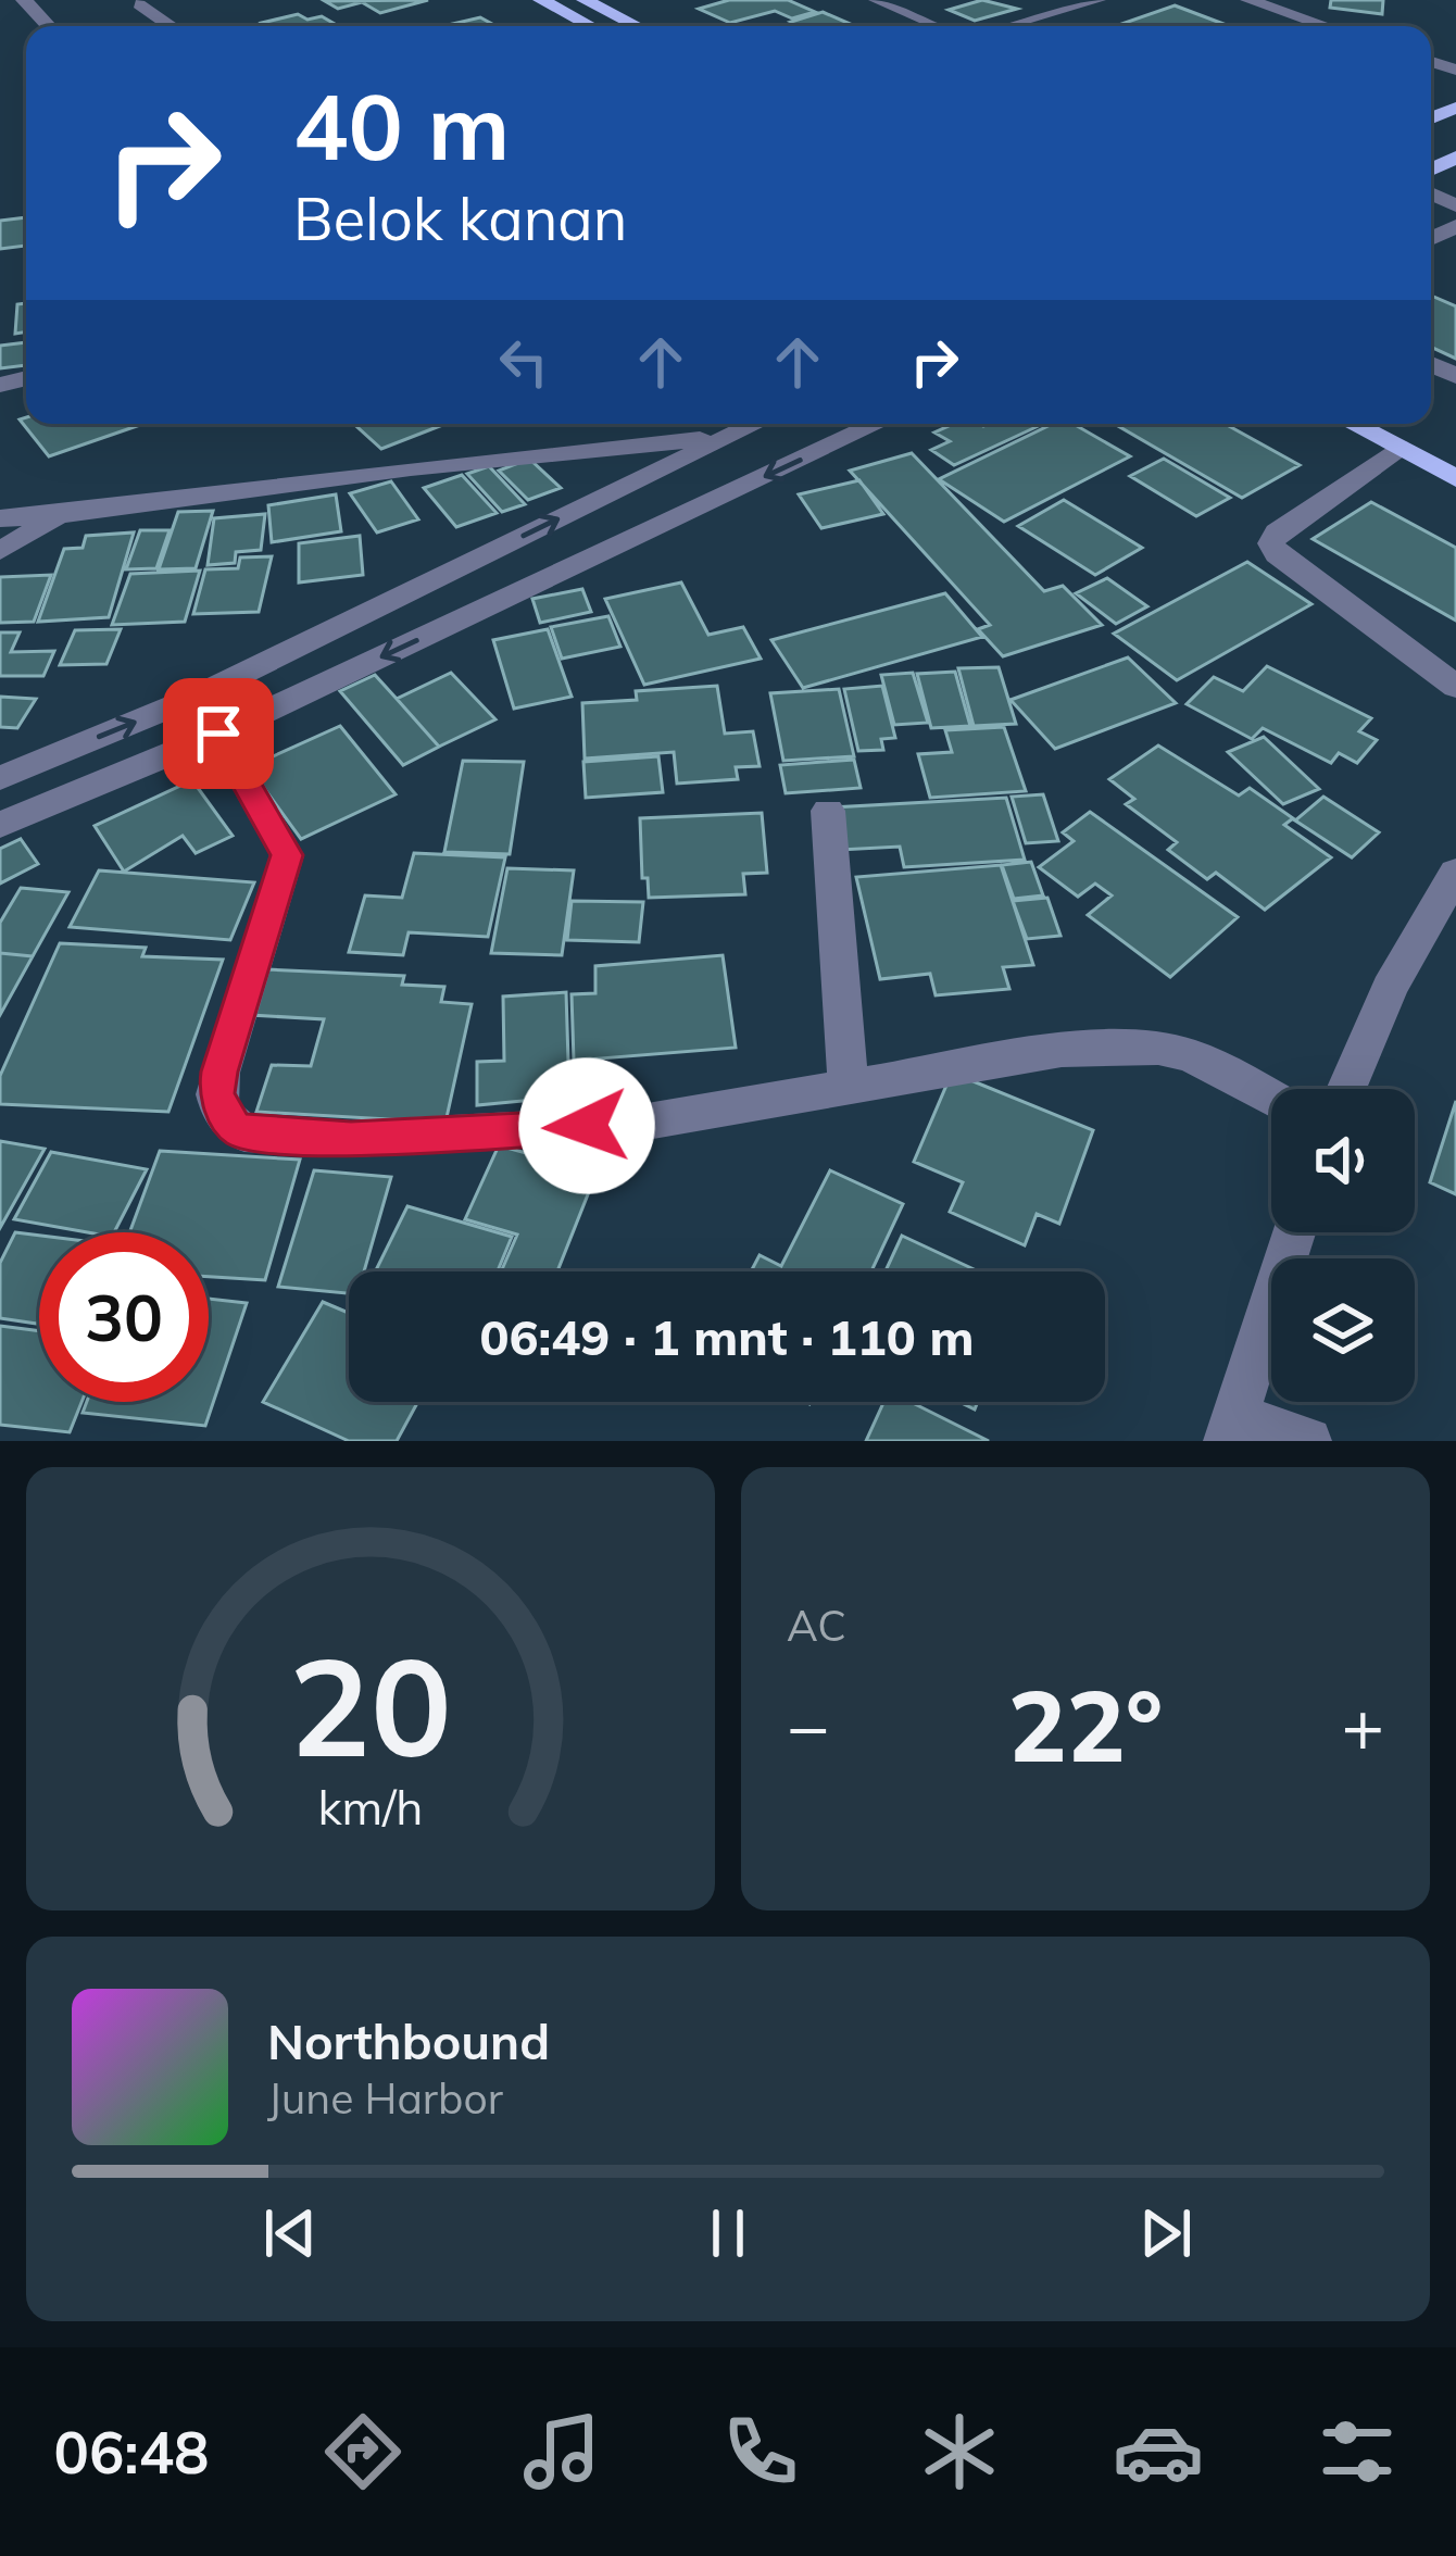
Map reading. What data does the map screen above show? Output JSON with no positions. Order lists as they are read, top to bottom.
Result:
{
  "page": {
    "turn": ["40 m", "Belok kanan"],
    "limit": "30",
    "trip": "06:49 · 1 mnt · 110 m",
    "tile": "AC",
    "heat": ["−", "22°", "+"],
    "song": ["Northbound", "June Harbor"],
    "tabs": "06:48",
    "gauge": ["20", "km/h"]
  }
}
